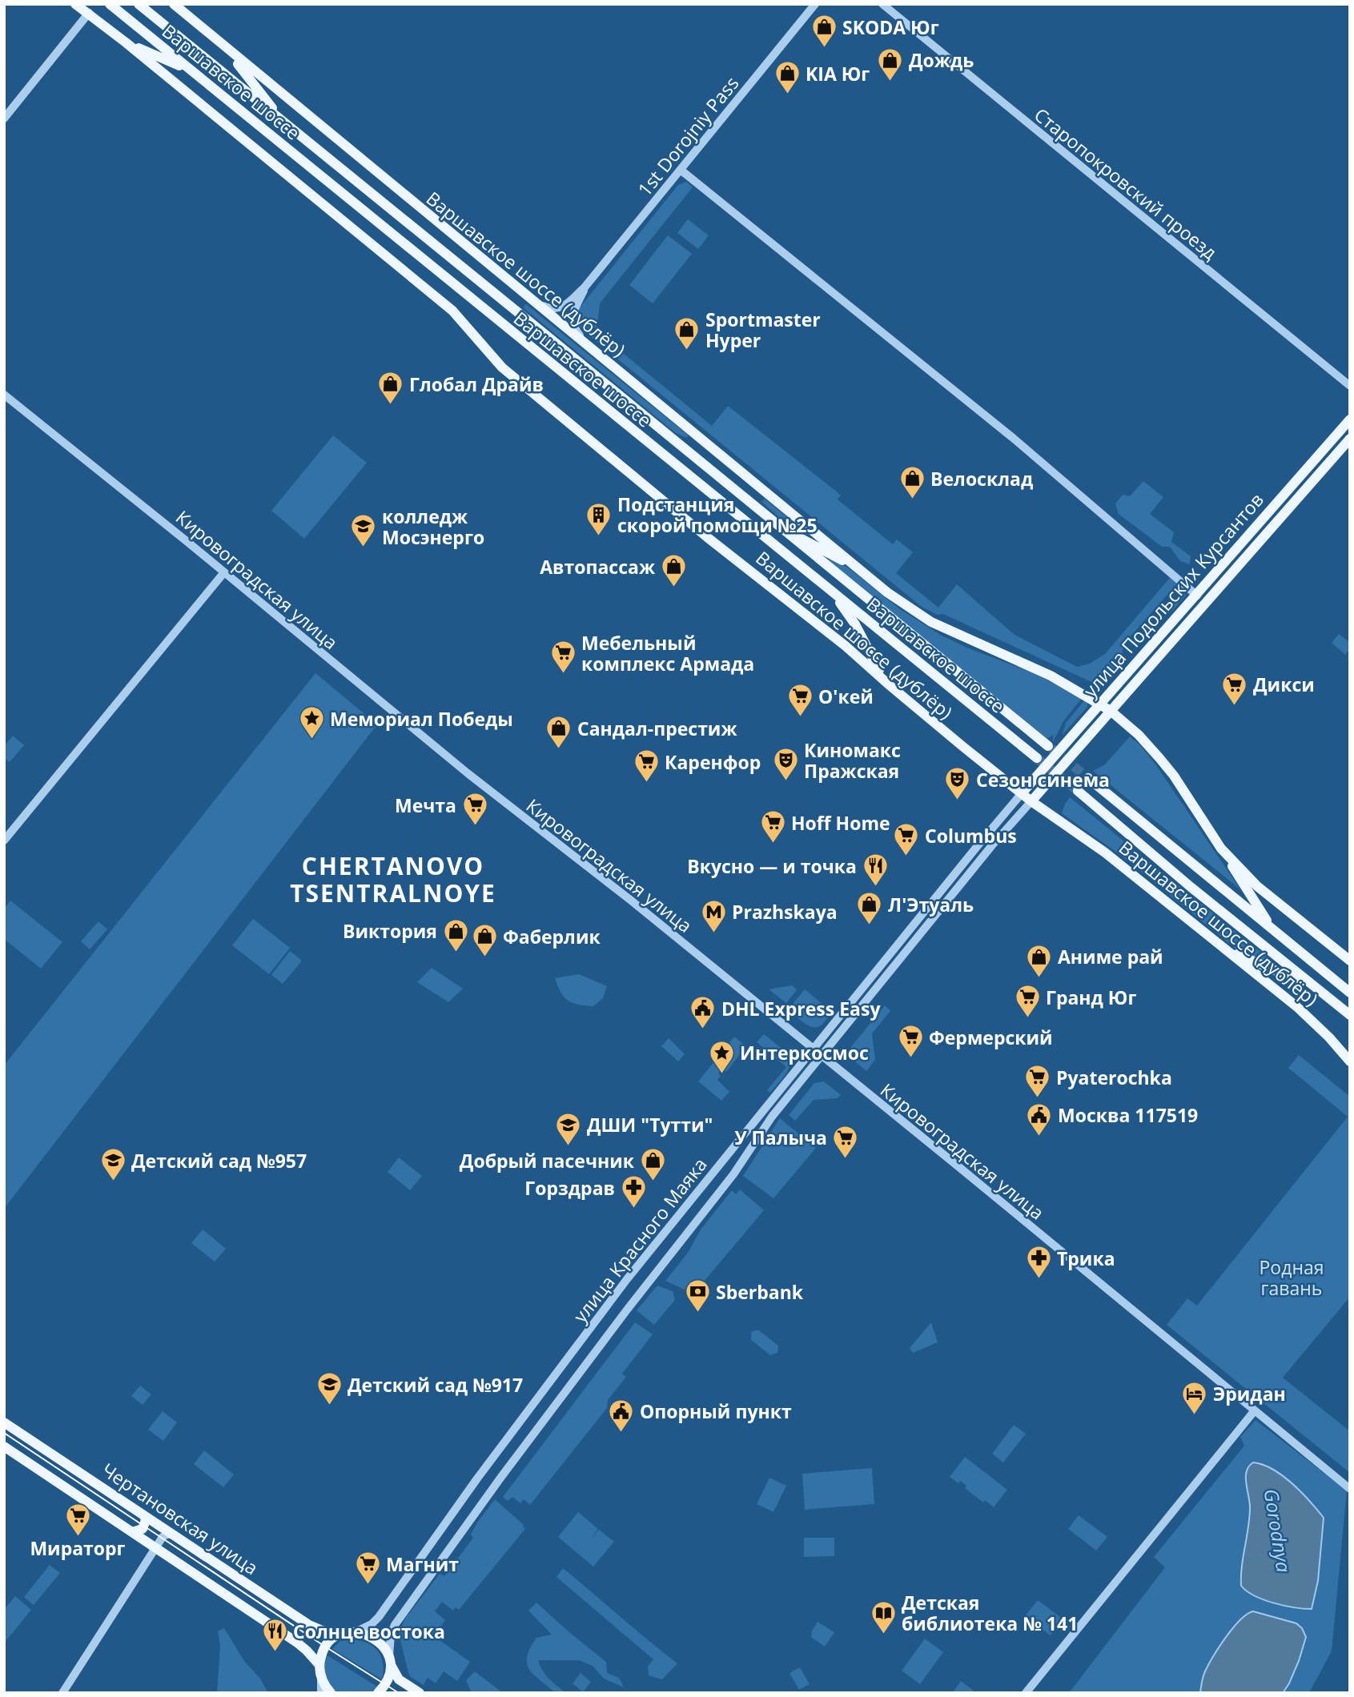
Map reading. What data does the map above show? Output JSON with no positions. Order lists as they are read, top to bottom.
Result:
{
  "streets": {
    "main road": [
      "Варшавское шоссе",
      "Варшавское шоссе (дублёр)",
      "улица Подольских Курсантов",
      "Чертановская улица"
    ],
    "street": [
      "1st Dorojniy Pass",
      "Старопокровский проезд",
      "Кировоградская улица",
      "улица Красного Маяка"
    ]
  },
  "crossings": [
    ["Варшавское шоссе", "Варшавское шоссе (дублёр)"],
    ["Варшавское шоссе", "улица Подольских Курсантов"],
    ["Варшавское шоссе (дублёр)", "улица Подольских Курсантов"],
    ["Варшавское шоссе (дублёр)", "улица Красного Маяка"],
    ["Кировоградская улица", "улица Красного Маяка"],
    ["улица Подольских Курсантов", "улица Красного Маяка"]
  ],
  "districts": ["CHERTANOVO TSENTRALNOYE"],
  "water": ["Gorodnya"],
  "parks": ["Родная гавань"],
  "places": {
    "shop": [
      "SKODA Юг",
      "Дождь",
      "KIA Юг",
      "Sportmaster Hyper",
      "Глобал Драйв",
      "Велосклад",
      "Автопассаж",
      "Сандал-престиж",
      "Л'Этуаль",
      "Виктория",
      "Фаберлик",
      "Аниме рай",
      "Добрый пасечник"
    ],
    "building": ["Подстанция скорой помощи №25"],
    "school or university": [
      "колледж Мосэнерго",
      "ДШИ \"Тутти\"",
      "Детский сад №957",
      "Детский сад №917"
    ],
    "supermarket": [
      "Мебельный комплекс Армада",
      "Дикси",
      "О'кей",
      "Каренфор",
      "Мечта",
      "Hoff Home",
      "Columbus",
      "Гранд Юг",
      "Фермерский",
      "Pyaterochka",
      "У Палыча",
      "Мираторг",
      "Магнит"
    ],
    "place": ["Мемориал Победы", "Интеркосмос"],
    "theatre": ["Киномакс Пражская", "Сезон синема"],
    "restaurant": ["Вкусно — и точка", "Солнце востока"],
    "metro station": ["Prazhskaya"],
    "public building": ["DHL Express Easy", "Москва 117519", "Опорный пункт"],
    "pharmacy": ["Горздрав", "Трика"],
    "bank": ["Sberbank"],
    "hotel": ["Эридан"],
    "library": ["Детская библиотека № 141"]
  }
}
